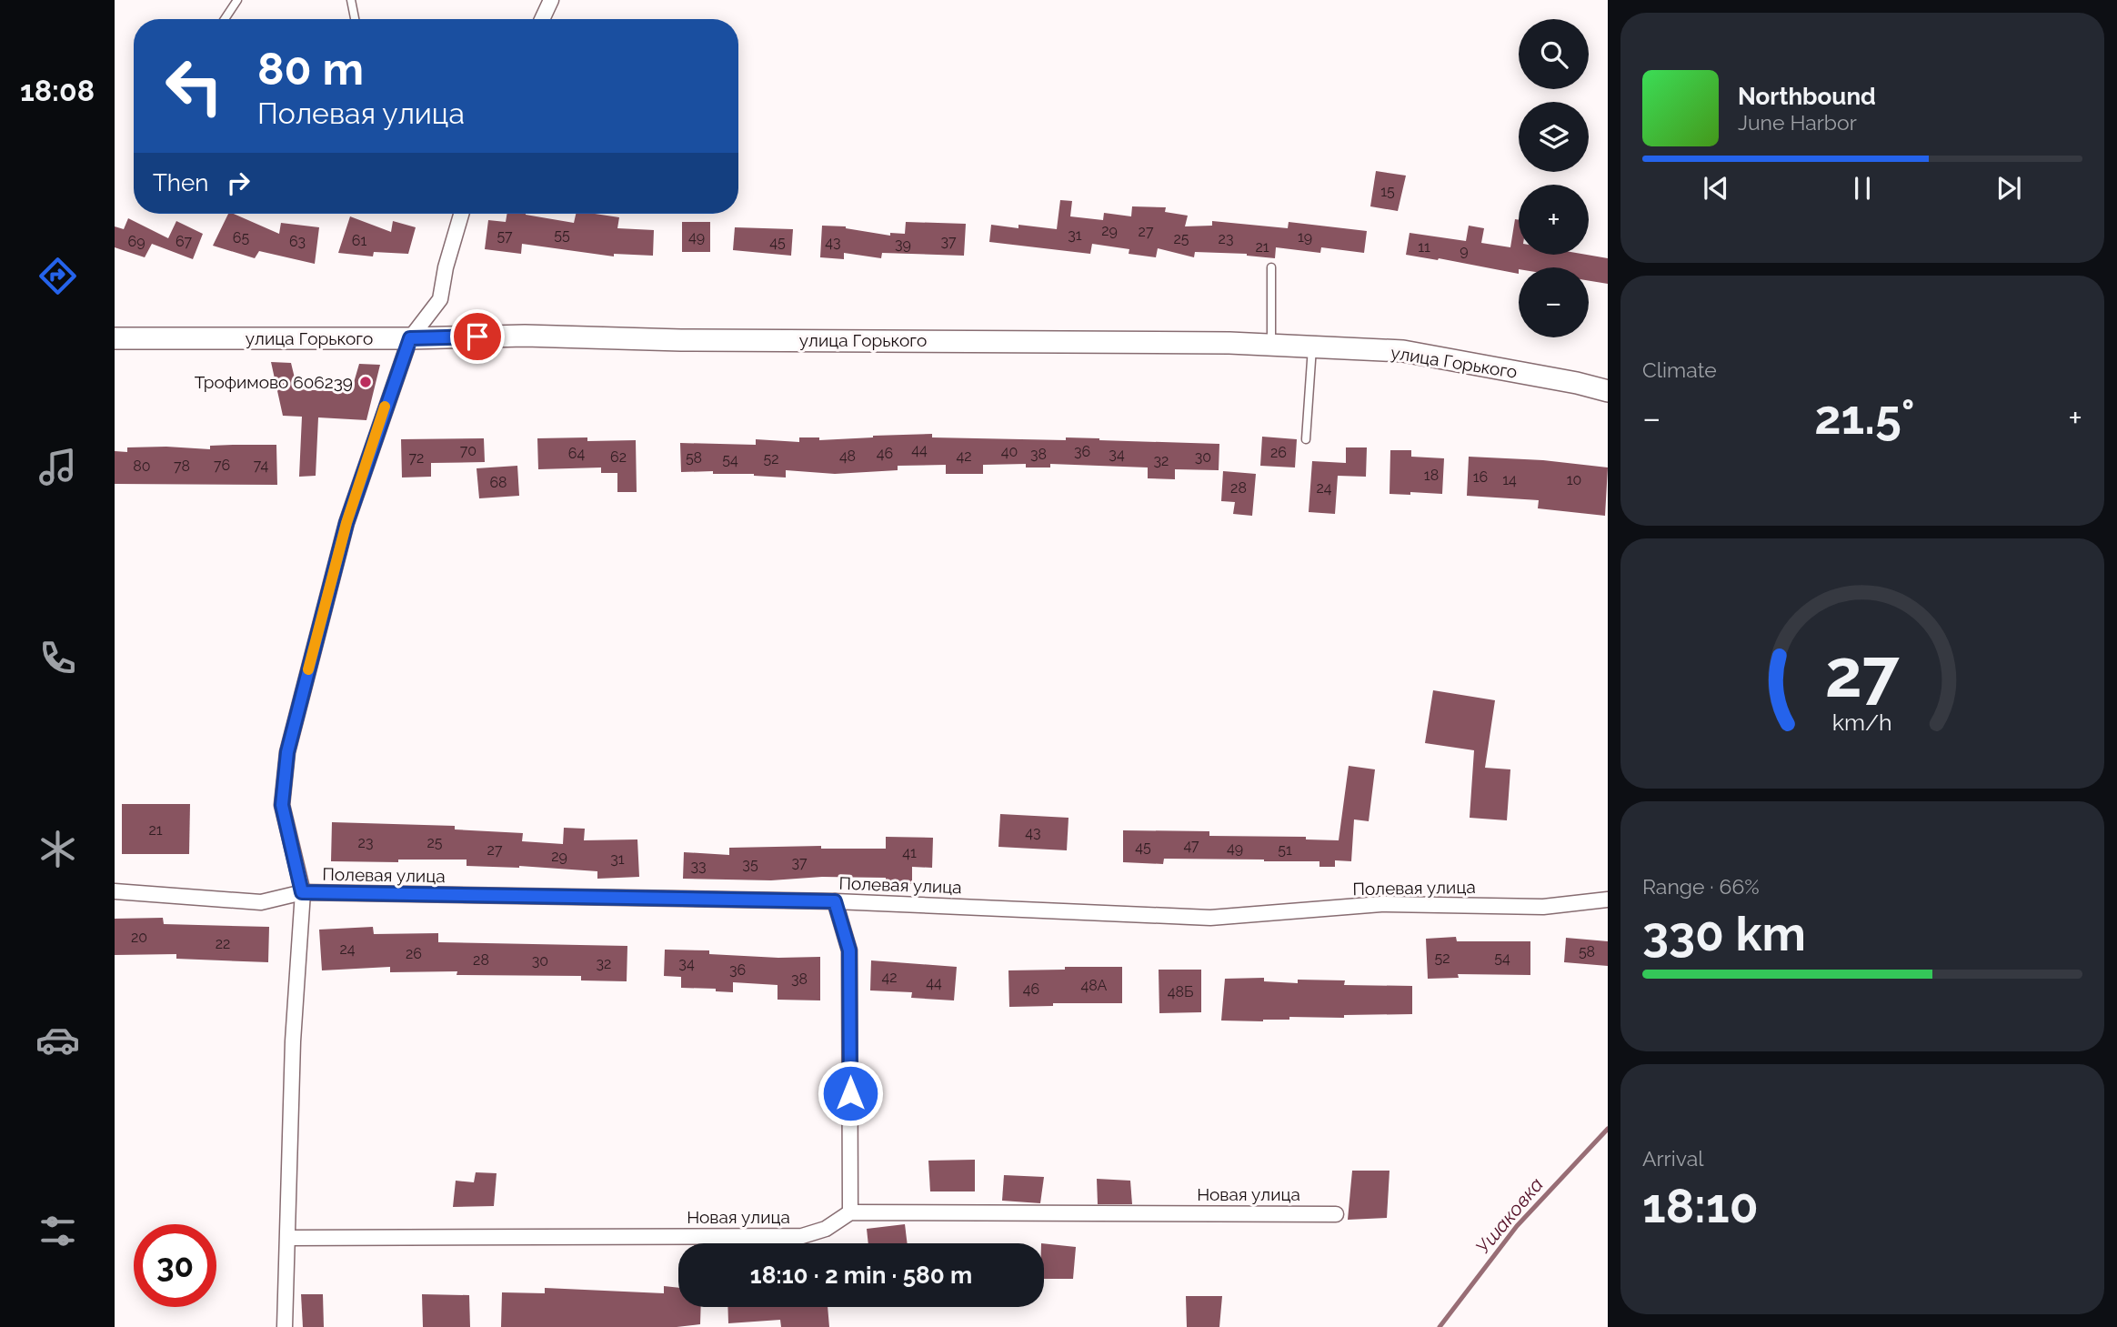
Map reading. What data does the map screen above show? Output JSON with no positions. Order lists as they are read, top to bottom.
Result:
{
  "streets": {
    "main road": ["улица Горького"],
    "street": ["Полевая улица", "Новая улица"]
  },
  "water": ["Ушаковка"],
  "places": ["Трофимово 606239"],
  "house_numbers": [
    "15",
    "29",
    "27",
    "55",
    "31",
    "57",
    "49",
    "19",
    "65",
    "25",
    "23",
    "61",
    "69",
    "67",
    "63",
    "37",
    "45",
    "43",
    "39",
    "21",
    "11",
    "9",
    "44",
    "70",
    "40",
    "36",
    "26",
    "64",
    "46",
    "38",
    "34",
    "48",
    "42",
    "62",
    "30",
    "72",
    "58",
    "52",
    "54",
    "32",
    "76",
    "74",
    "80",
    "78",
    "18",
    "16",
    "14",
    "10",
    "68",
    "28",
    "24",
    "21",
    "43",
    "23",
    "25",
    "47",
    "45",
    "49",
    "27",
    "51",
    "41",
    "29",
    "31",
    "37",
    "35",
    "33",
    "20",
    "22",
    "24",
    "58",
    "26",
    "52",
    "54",
    "28",
    "30",
    "32",
    "34",
    "36",
    "42",
    "38",
    "44",
    "48А",
    "46",
    "48Б"
  ],
  "page": {
    "tabs": "18:08",
    "map_buttons": ["+", "−"],
    "turn": ["80 m", "Полевая улица"],
    "song": ["Northbound", "June Harbor"],
    "then": "Then",
    "tile": [
      "Climate",
      ["Range · 66%", "330 km"],
      ["Arrival", "18:10"]
    ],
    "heat": ["−", "21.5°", "+"],
    "limit": "30",
    "trip": "18:10 · 2 min · 580 m",
    "gauge": ["27", "km/h"]
  }
}
